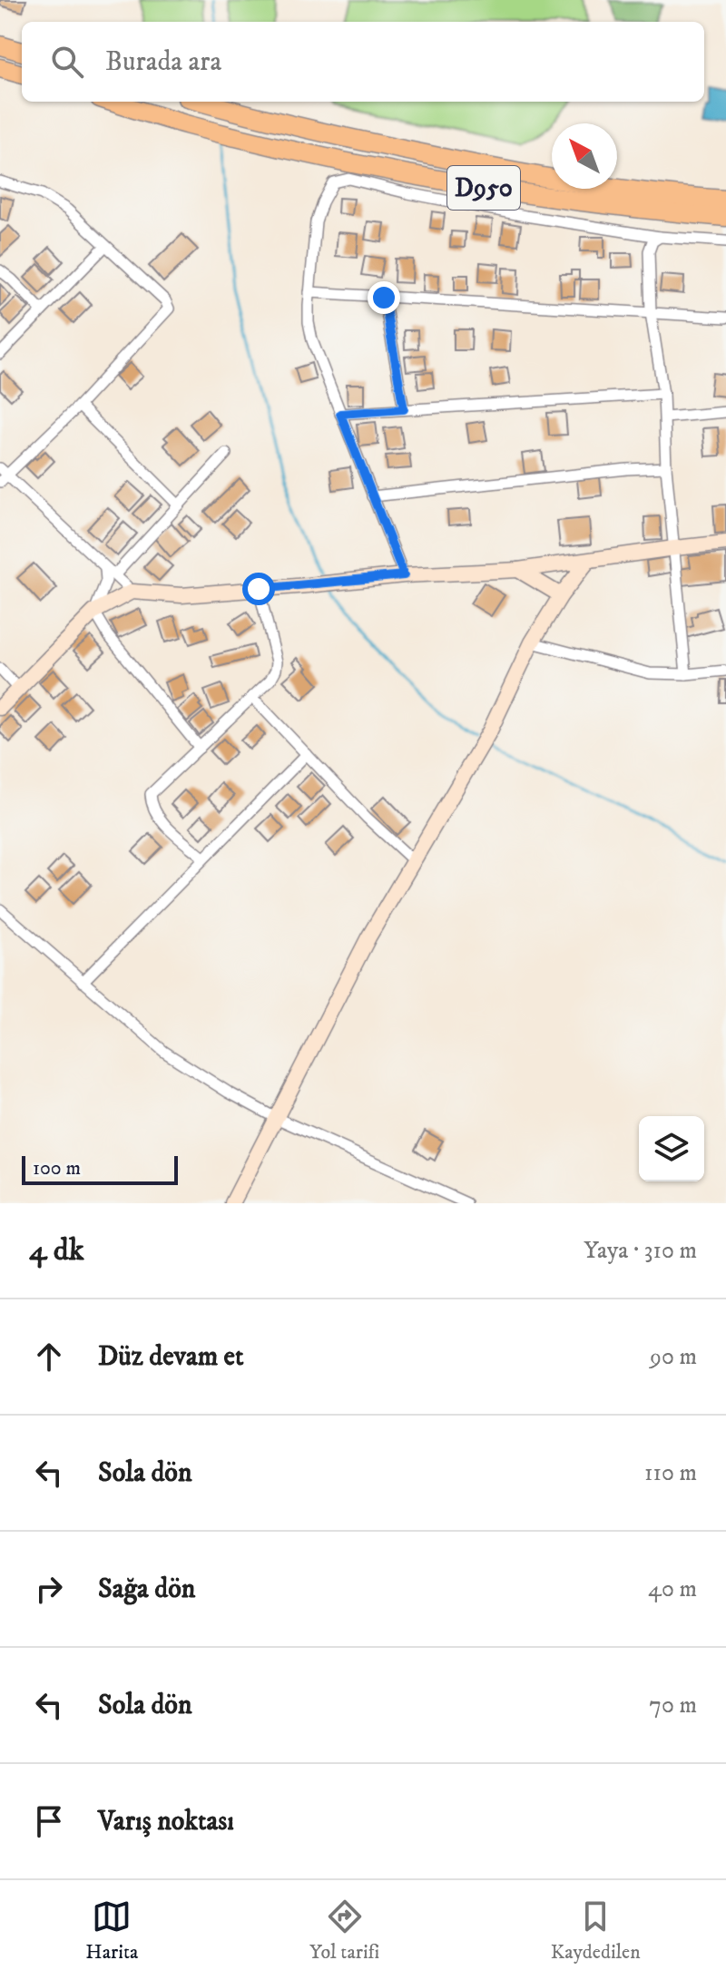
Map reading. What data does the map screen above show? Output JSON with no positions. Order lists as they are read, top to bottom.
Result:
{
  "streets": {
    "highway": ["D950"]
  },
  "scale_bar": "100 m",
  "north": "top left",
  "page": {
    "search": "Burada ara",
    "scale": "100 m",
    "heading": ["4 dk", "Yaya · 310 m"],
    "list": [
      ["Düz devam et", "90 m"],
      ["Sola dön", "110 m"],
      ["Sağa dön", "40 m"],
      ["Sola dön", "70 m"],
      "Varış noktası"
    ],
    "nav": ["Harita", "Yol tarifi", "Kaydedilen"]
  }
}
